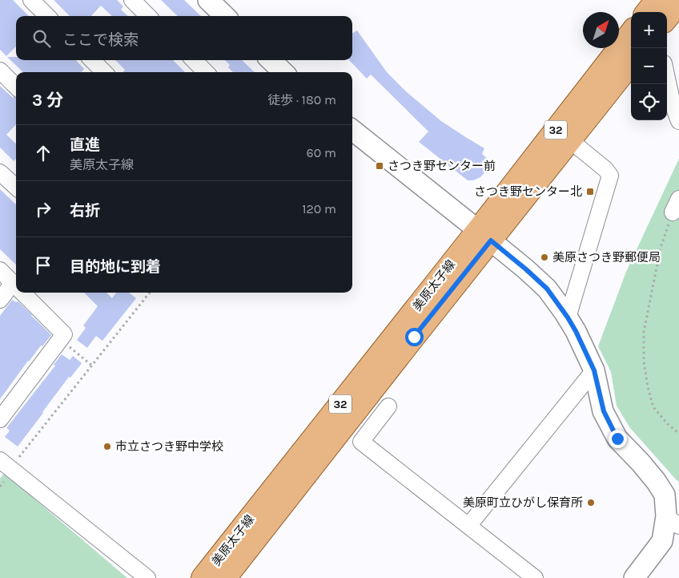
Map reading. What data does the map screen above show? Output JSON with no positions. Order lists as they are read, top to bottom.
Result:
{
  "streets": {
    "main road": ["32", "美原太子線"]
  },
  "places": {
    "transit": ["さつき野センター前", "さつき野センター北"],
    "other": ["美原さつき野郵便局", "市立さつき野中学校", "美原町立ひがし保育所"]
  },
  "north": "top right",
  "page": {
    "map_buttons": ["+", "−"],
    "search": "ここで検索",
    "heading": ["3 分", "徒歩 · 180 m"],
    "list": [
      ["直進", "美原太子線", "60 m"],
      ["右折", "120 m"],
      "目的地に到着"
    ]
  }
}
